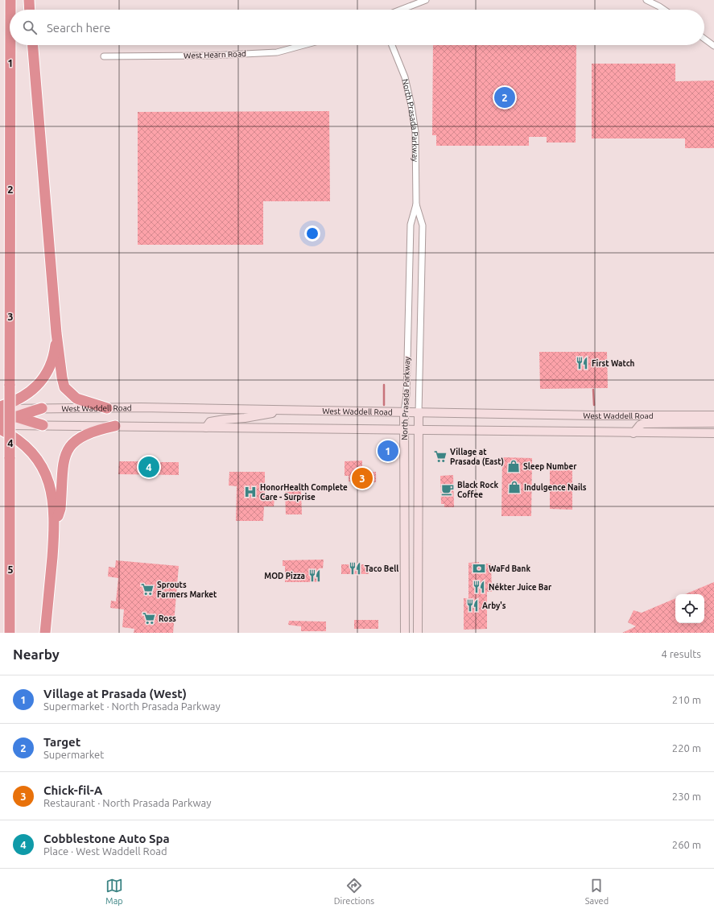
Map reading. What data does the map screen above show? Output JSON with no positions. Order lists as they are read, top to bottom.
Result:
{
  "streets": {
    "main road": ["North Prasada Parkway", "West Waddell Road"],
    "street": ["West Hearn Road"]
  },
  "crossings": [
    ["North Prasada Parkway", "West Waddell Road"]
  ],
  "places": {
    "restaurant": [
      "First Watch",
      "Taco Bell",
      "MOD Pizza",
      "Nékter Juice Bar",
      "Arby's"
    ],
    "supermarket": ["Village at Prasada (East)", "Sprouts Farmers Market", "Ross"],
    "shop": ["Sleep Number", "Indulgence Nails"],
    "cafe": ["Black Rock Coffee"],
    "hospital": ["HonorHealth Complete Care - Surprise"],
    "bank": ["WaFd Bank"]
  },
  "page": {
    "search": "Search here",
    "pins": [
      "2",
      "1",
      "4",
      "3"
    ],
    "heading": ["Nearby", "4 results"],
    "list": [
      {
        "mark": "1",
        "name": "Village at Prasada (West)",
        "note": "Supermarket · North Prasada Parkway",
        "value": "210 m"
      },
      {
        "mark": "2",
        "name": "Target",
        "note": "Supermarket",
        "value": "220 m"
      },
      {
        "mark": "3",
        "name": "Chick-fil-A",
        "note": "Restaurant · North Prasada Parkway",
        "value": "230 m"
      },
      {
        "mark": "4",
        "name": "Cobblestone Auto Spa",
        "note": "Place · West Waddell Road",
        "value": "260 m"
      }
    ],
    "nav": ["Map", "Directions", "Saved"]
  },
  "grid": {
    "rows": [
      "1",
      "2",
      "3",
      "4",
      "5"
    ]
  }
}
